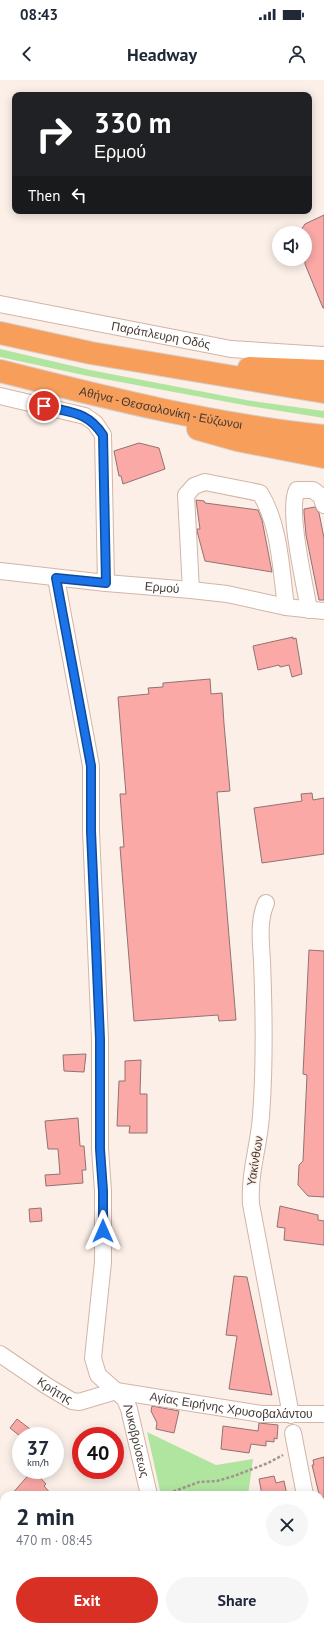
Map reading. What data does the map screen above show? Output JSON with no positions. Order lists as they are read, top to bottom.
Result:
{
  "streets": {
    "highway": ["Αθήνα - Θεσσαλονίκη - Εύζωνοι"],
    "street": [
      "Παράπλευρη Οδός",
      "Ερμού",
      "Υακίνθων",
      "Κρήτης",
      "Αγίας Ειρήνης Χρυσοβαλάντου",
      "Λυκοβρύσεως"
    ]
  },
  "crossings": [
    ["Ερμού", "Λυκοβρύσεως"],
    ["Υακίνθων", "Αγίας Ειρήνης Χρυσοβαλάντου"],
    ["Κρήτης", "Αγίας Ειρήνης Χρυσοβαλάντου"],
    ["Κρήτης", "Λυκοβρύσεως"],
    ["Αγίας Ειρήνης Χρυσοβαλάντου", "Λυκοβρύσεως"]
  ],
  "page": {
    "status": "08:43",
    "header": "Headway",
    "turn": ["330 m", "Ερμού"],
    "then": "Then",
    "speed": "37 km/h",
    "limit": "40",
    "heading": ["2 min", "470 m · 08:45"],
    "buttons": ["Exit", "Share"]
  }
}
